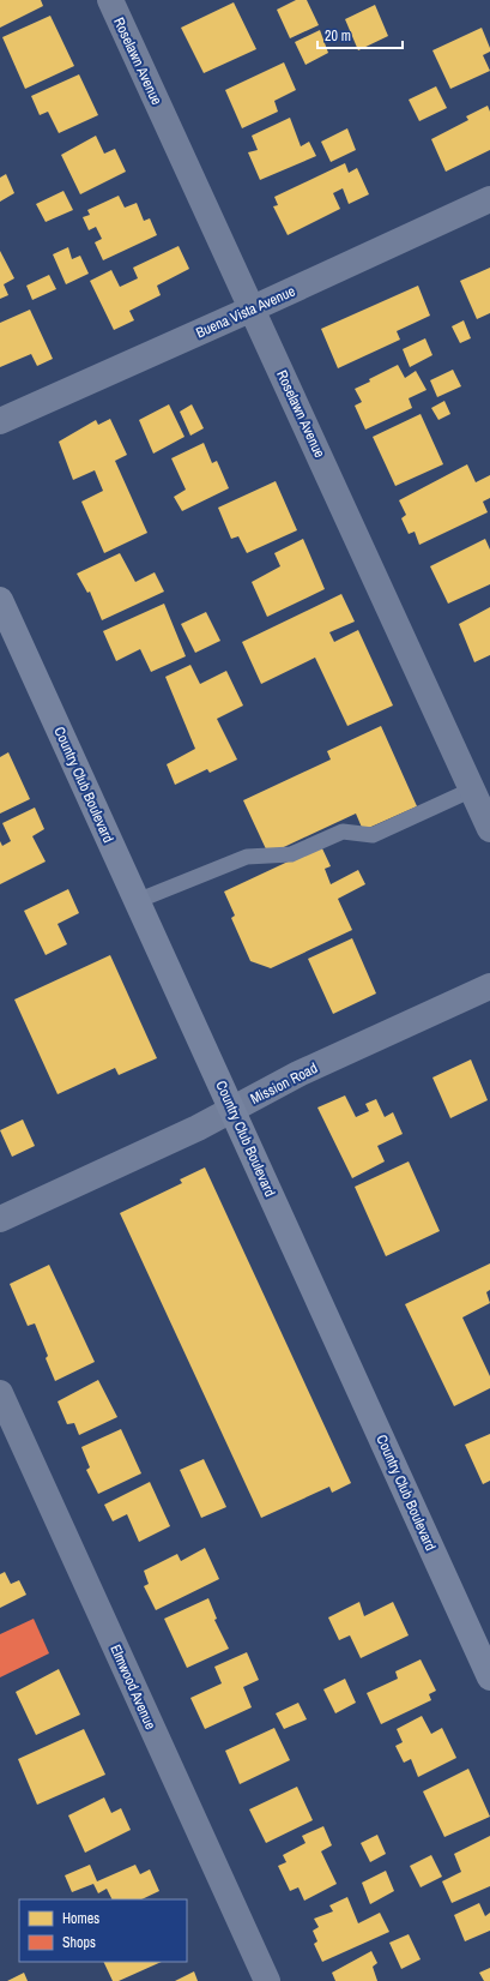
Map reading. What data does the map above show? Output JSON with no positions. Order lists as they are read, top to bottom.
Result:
{
  "streets": {
    "street": [
      "Roselawn Avenue",
      "Buena Vista Avenue",
      "Country Club Boulevard",
      "Mission Road",
      "Elmwood Avenue"
    ]
  },
  "crossings": [
    ["Roselawn Avenue", "Buena Vista Avenue"],
    ["Country Club Boulevard", "Mission Road"]
  ],
  "legend": ["Homes", "Shops"],
  "scale_bar": "20 m"
}
